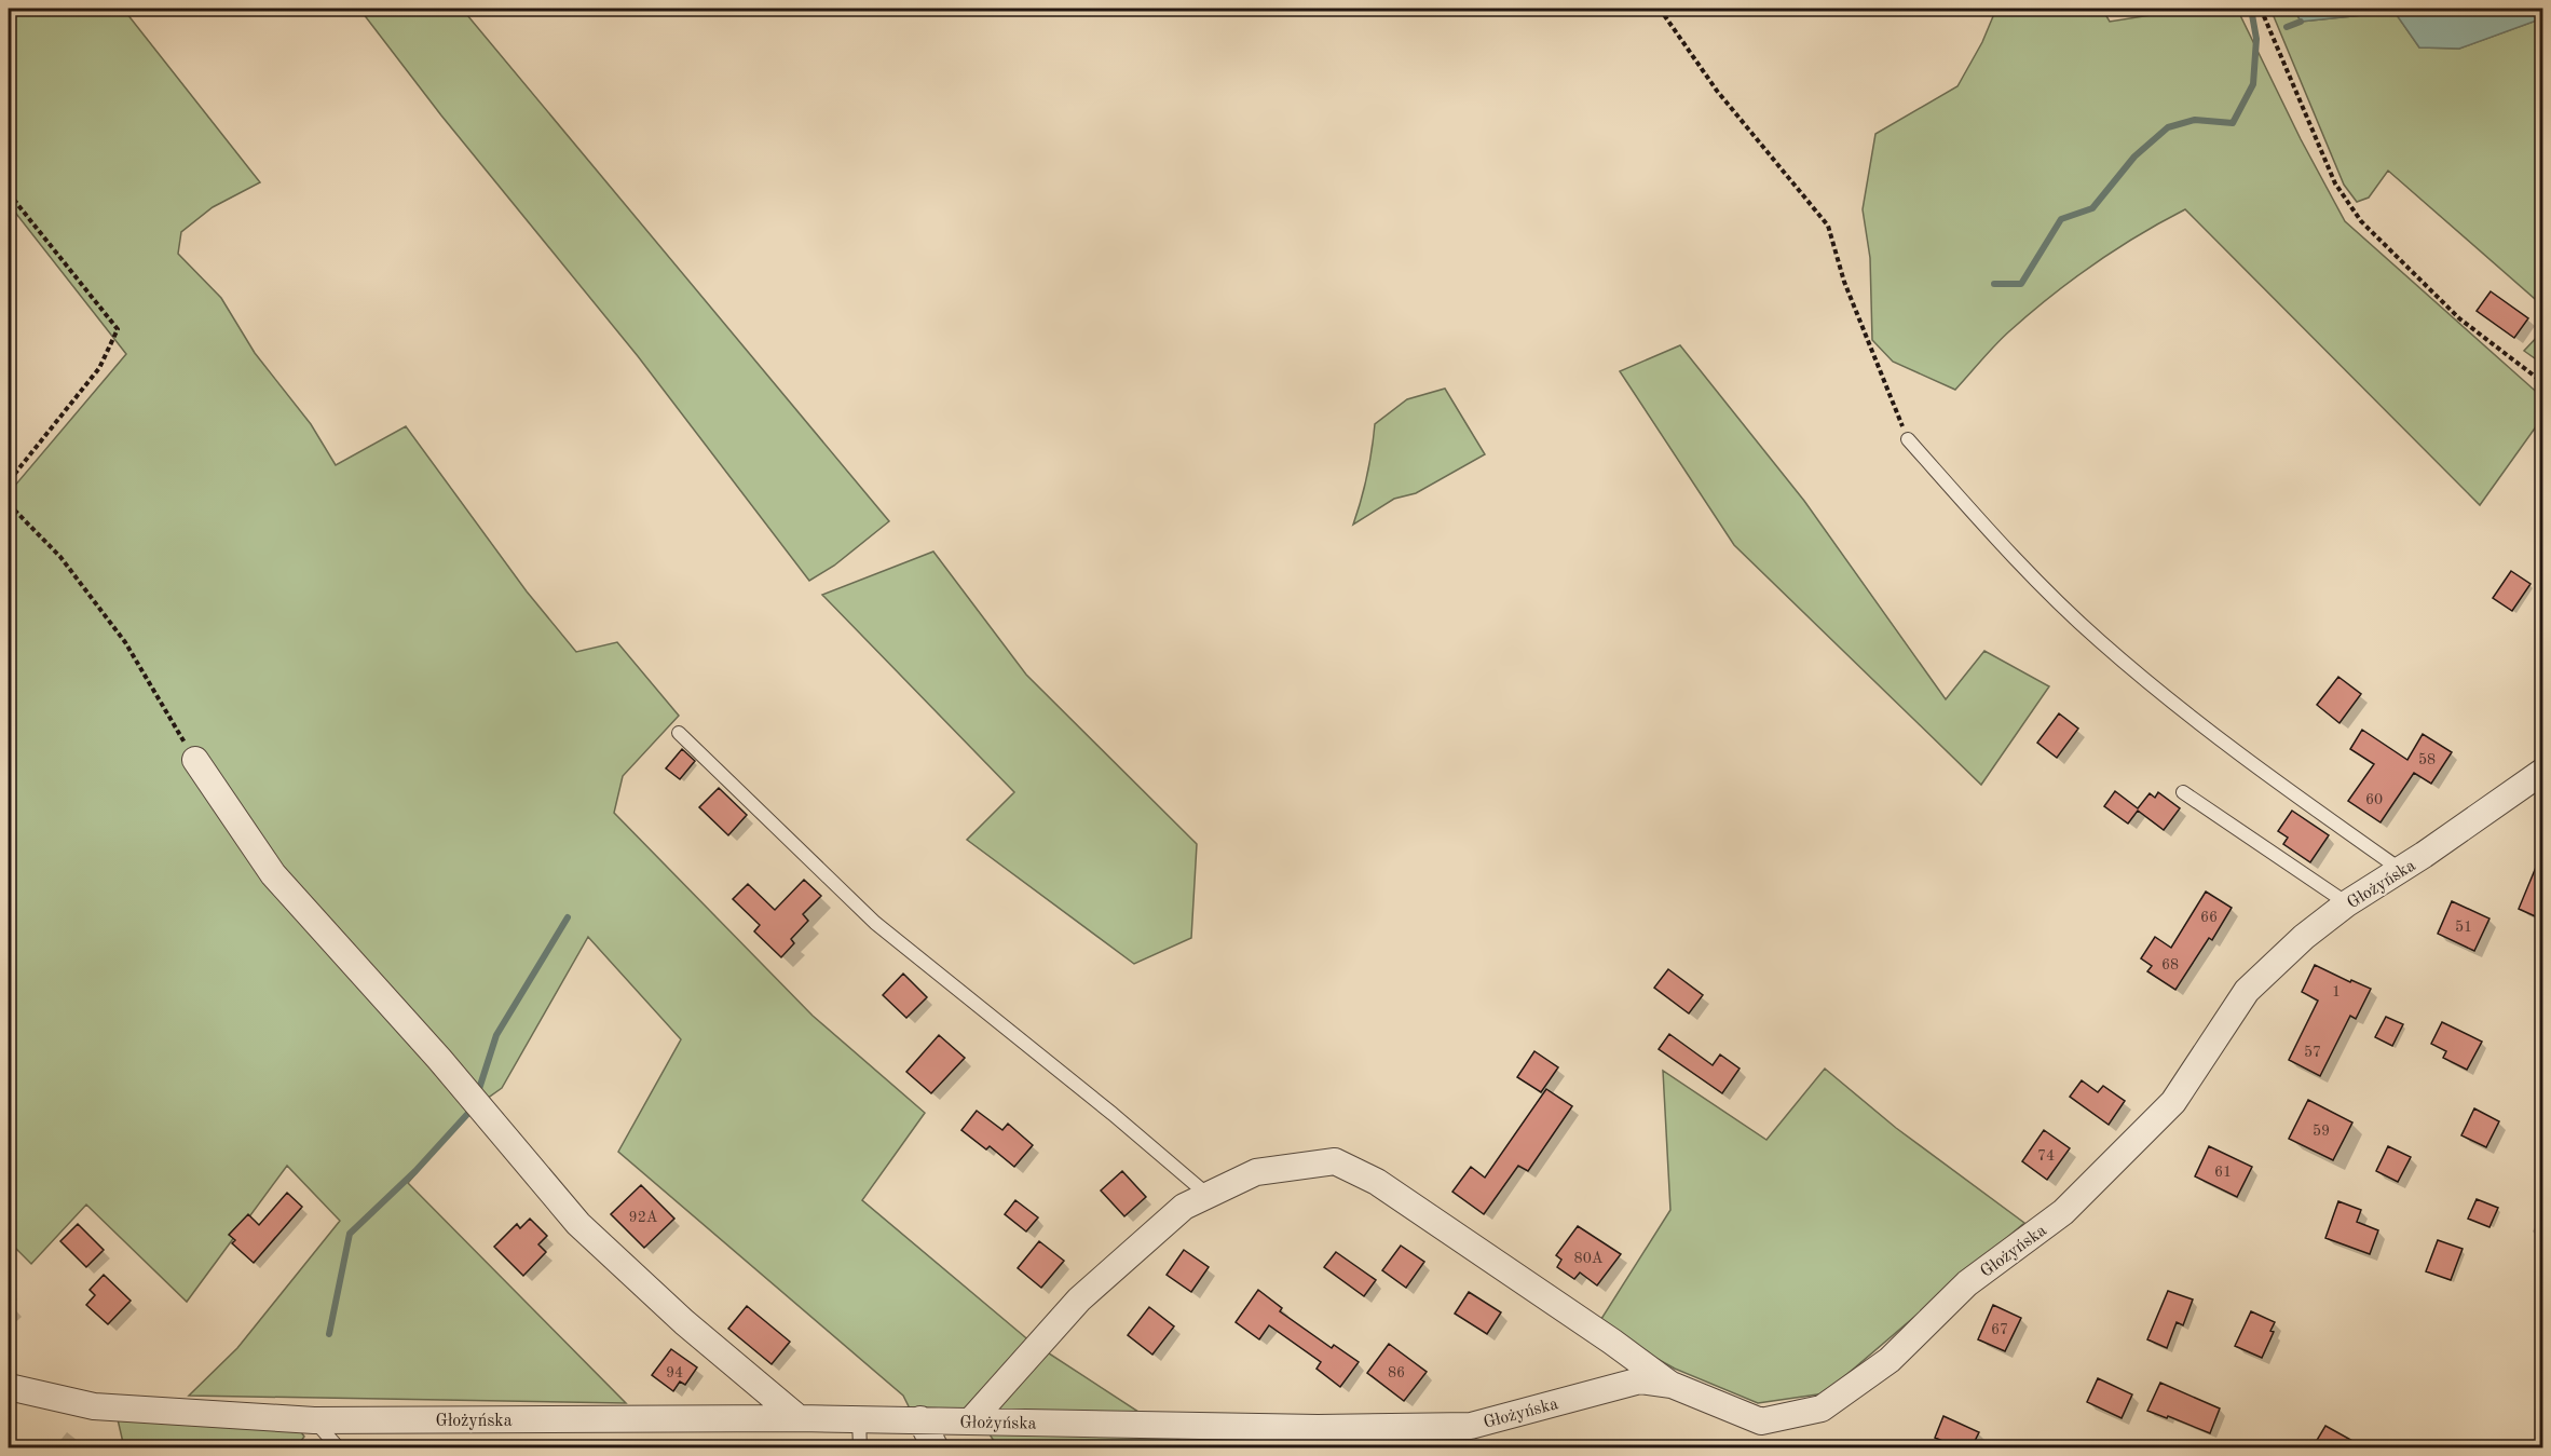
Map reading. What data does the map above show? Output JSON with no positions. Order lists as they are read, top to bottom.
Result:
{
  "streets": {
    "street": ["Głożyńska"]
  },
  "house_numbers": [
    "58",
    "60",
    "66",
    "51",
    "68",
    "1",
    "57",
    "59",
    "74",
    "61",
    "92A",
    "80A",
    "67",
    "94",
    "86"
  ]
}
